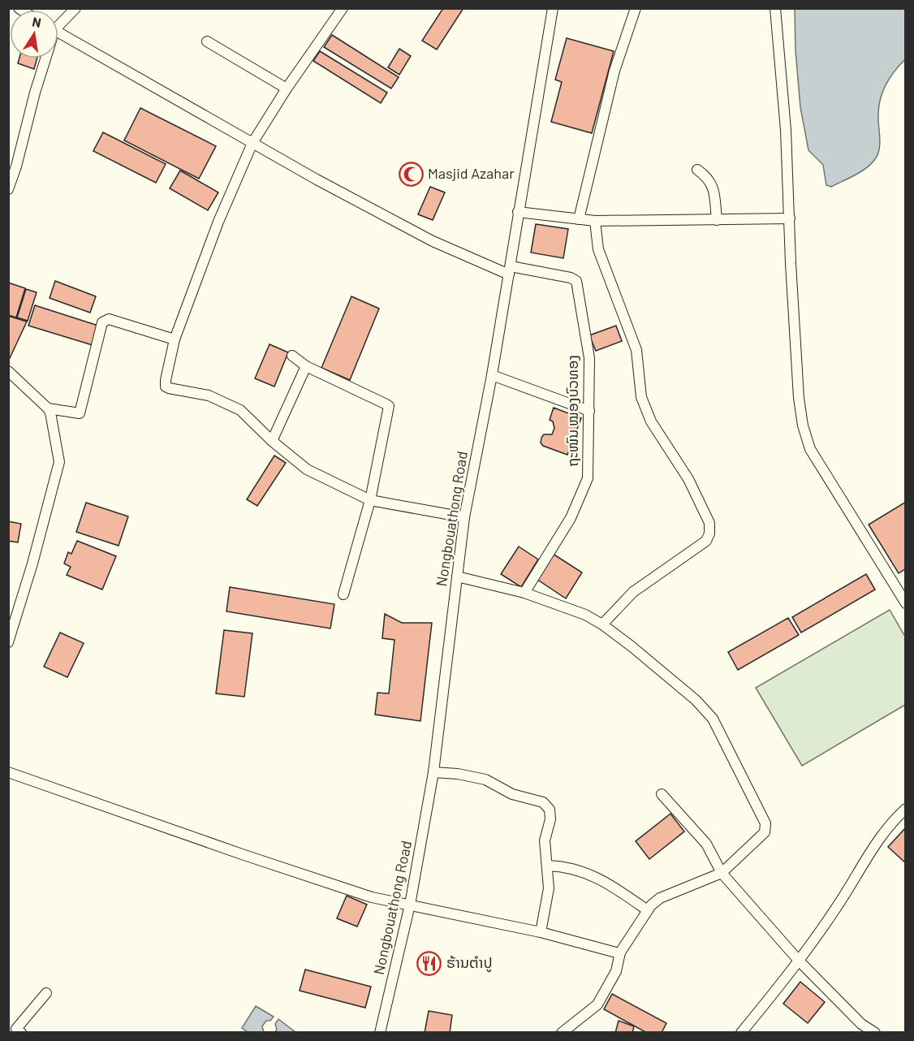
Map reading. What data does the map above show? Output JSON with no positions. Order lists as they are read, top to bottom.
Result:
{
  "streets": {
    "street": ["ຖະໜົນ ໝອງບົວທອງ", "Nongbouathong Road"]
  },
  "crossings": [
    ["ຖະໜົນ ໝອງບົວທອງ", "Nongbouathong Road"]
  ],
  "places": {
    "mosque": ["Masjid Azahar"],
    "restaurant": ["ຮ້ານຕຳປູ"]
  },
  "north": "top"
}
